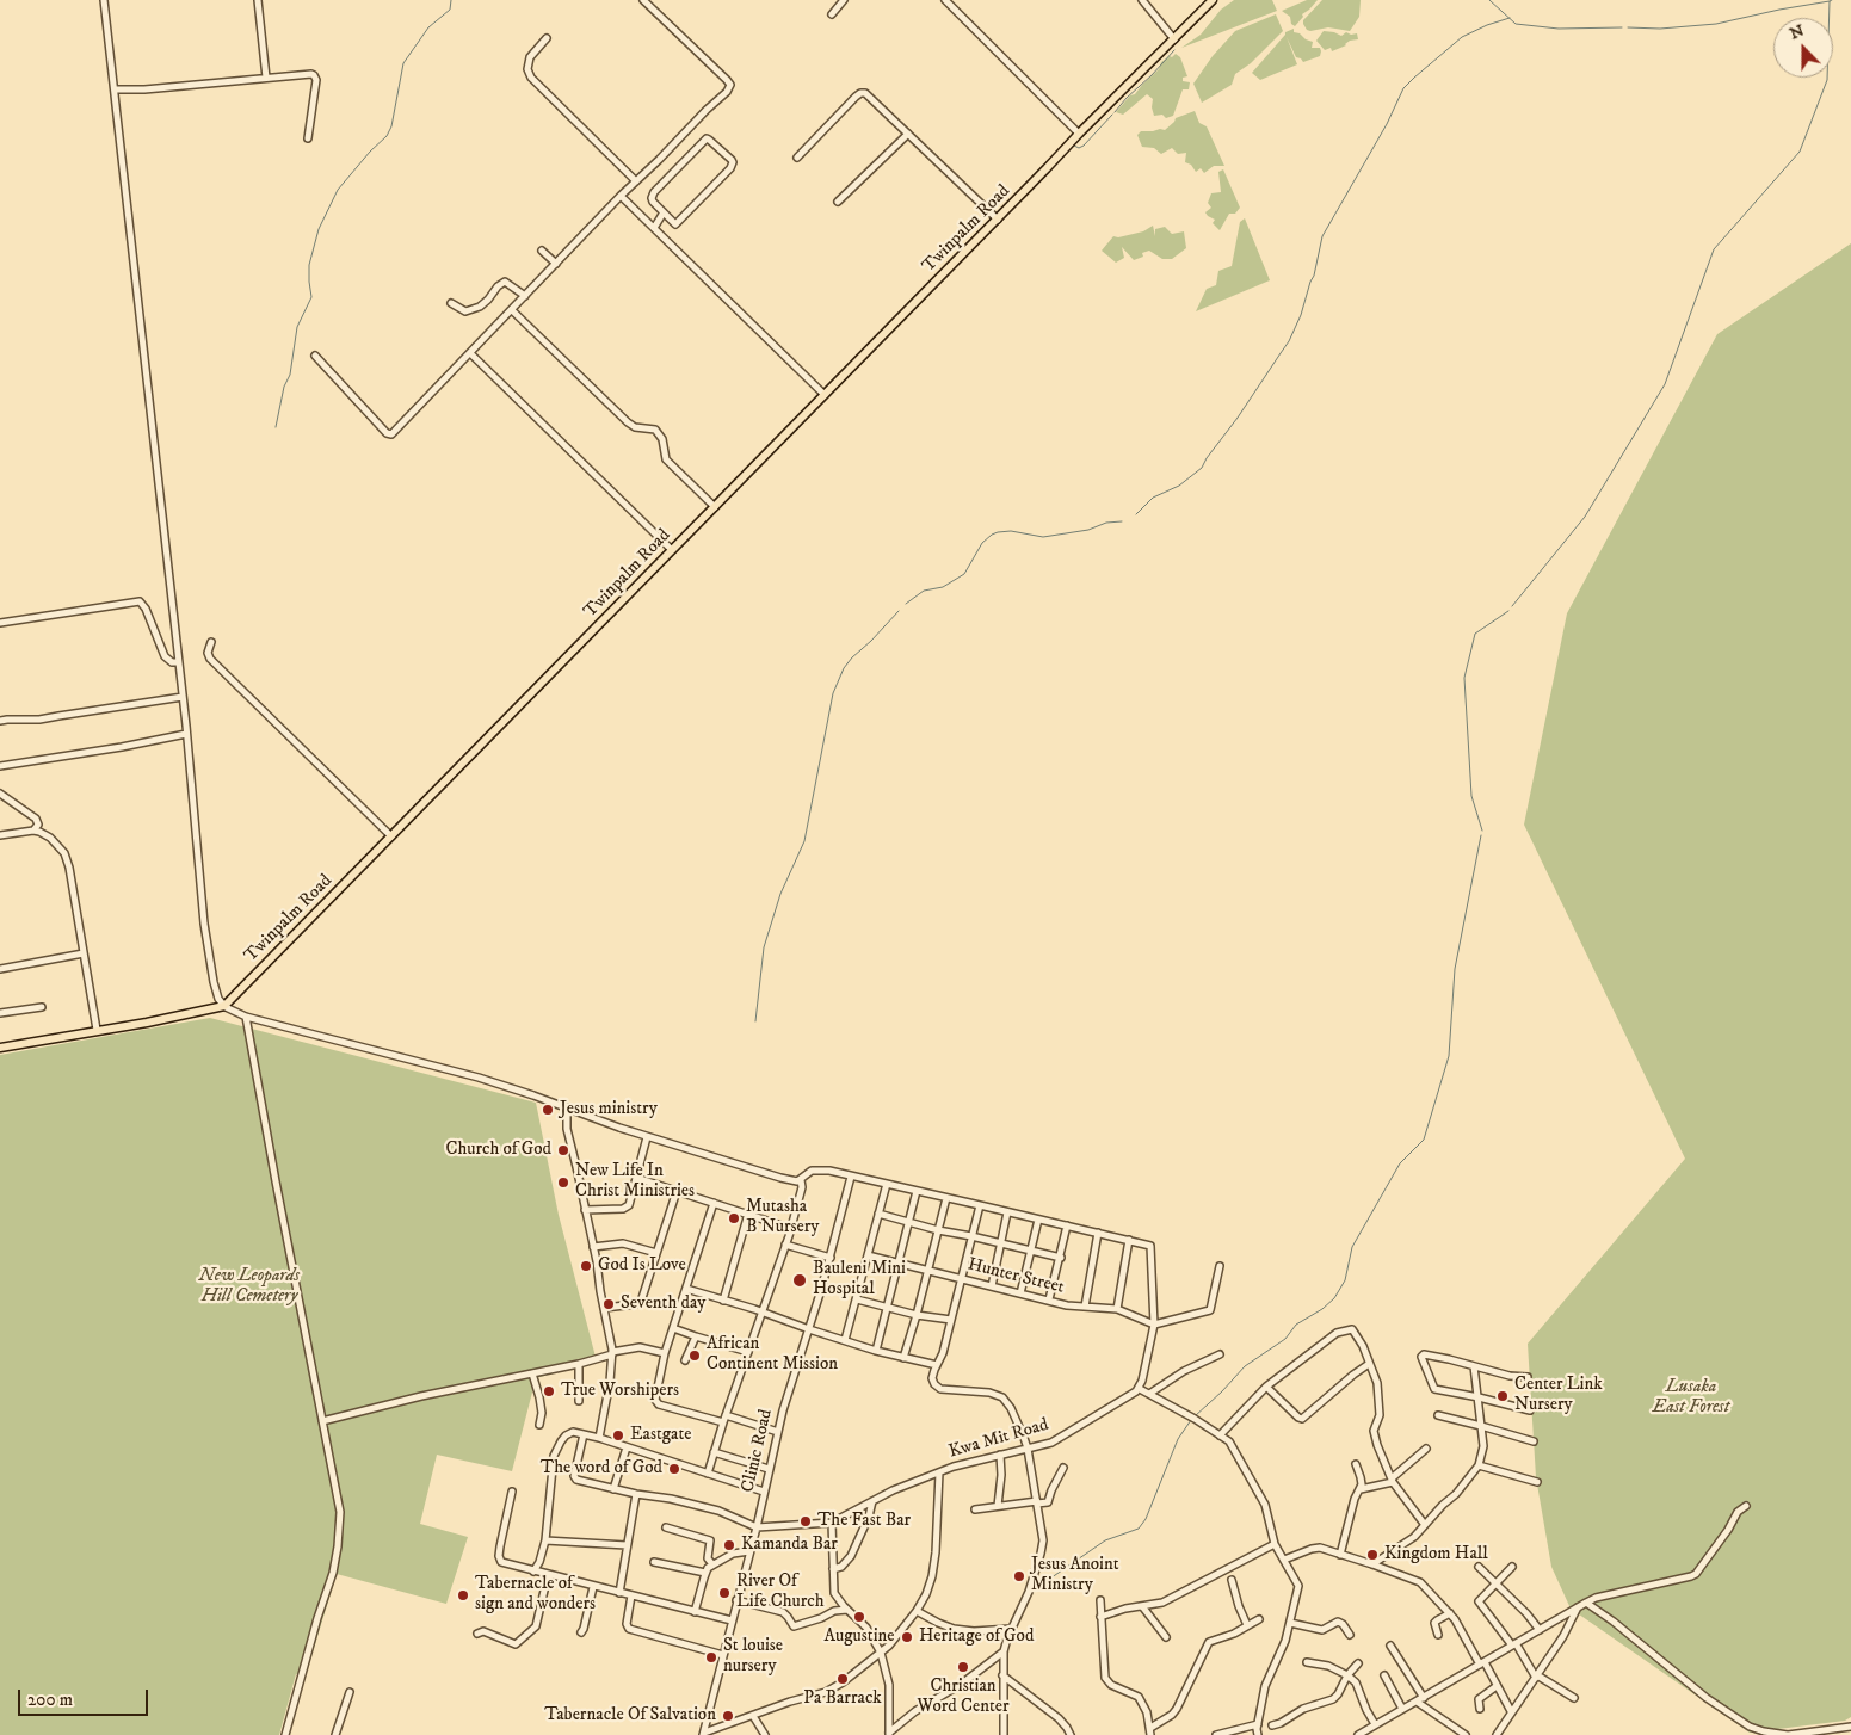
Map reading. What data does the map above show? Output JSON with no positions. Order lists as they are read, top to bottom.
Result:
{
  "streets": {
    "main road": ["Twinpalm Road"],
    "street": ["Hunter Street", "Kwa Mit Road", "Clinic Road"]
  },
  "crossings": [
    ["Kwa Mit Road", "Clinic Road"]
  ],
  "parks": ["New Leopards Hill Cemetery", "Lusaka East Forest"],
  "places": [
    "Jesus ministry",
    "Church of God",
    "New Life In Christ Ministries",
    "Mutasha B Nursery",
    "God Is Love",
    "Bauleni Mini Hospital",
    "Seventh day",
    "African Continent Mission",
    "True Worshipers",
    "Center Link Nursery",
    "Eastgate",
    "The word of God",
    "The Fast Bar",
    "Kamanda Bar",
    "Kingdom Hall",
    "Jesus Anoint Ministry",
    "River Of Life Church",
    "Tabernacle of sign and wonders",
    "Augustine",
    "Heritage of God",
    "St louise nursery",
    "Christian Word Center",
    "Pa Barrack",
    "Tabernacle Of Salvation"
  ],
  "scale_bar": "200 m",
  "north": "top"
}
